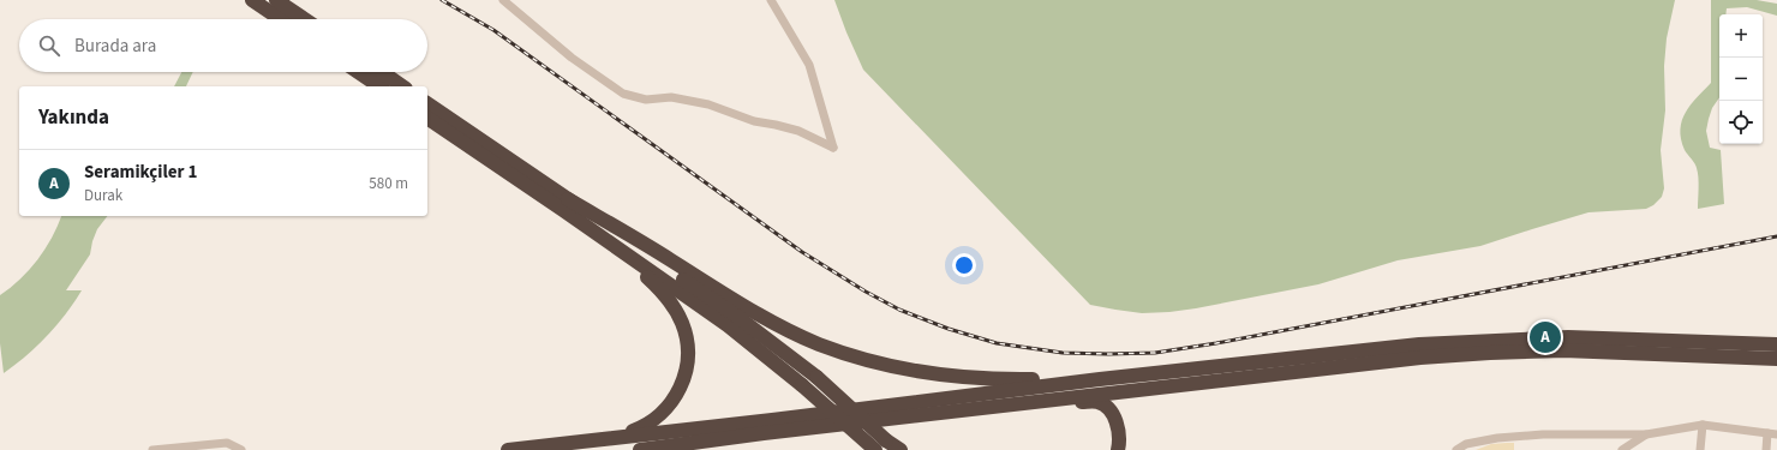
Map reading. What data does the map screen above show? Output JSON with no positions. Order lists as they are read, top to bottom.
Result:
{
  "page": {
    "map_buttons": ["+", "−"],
    "search": "Burada ara",
    "heading": "Yakında",
    "list": [
      {
        "mark": "A",
        "name": "Seramikçiler 1",
        "note": "Durak",
        "value": "580 m"
      }
    ],
    "pins": "A"
  }
}
